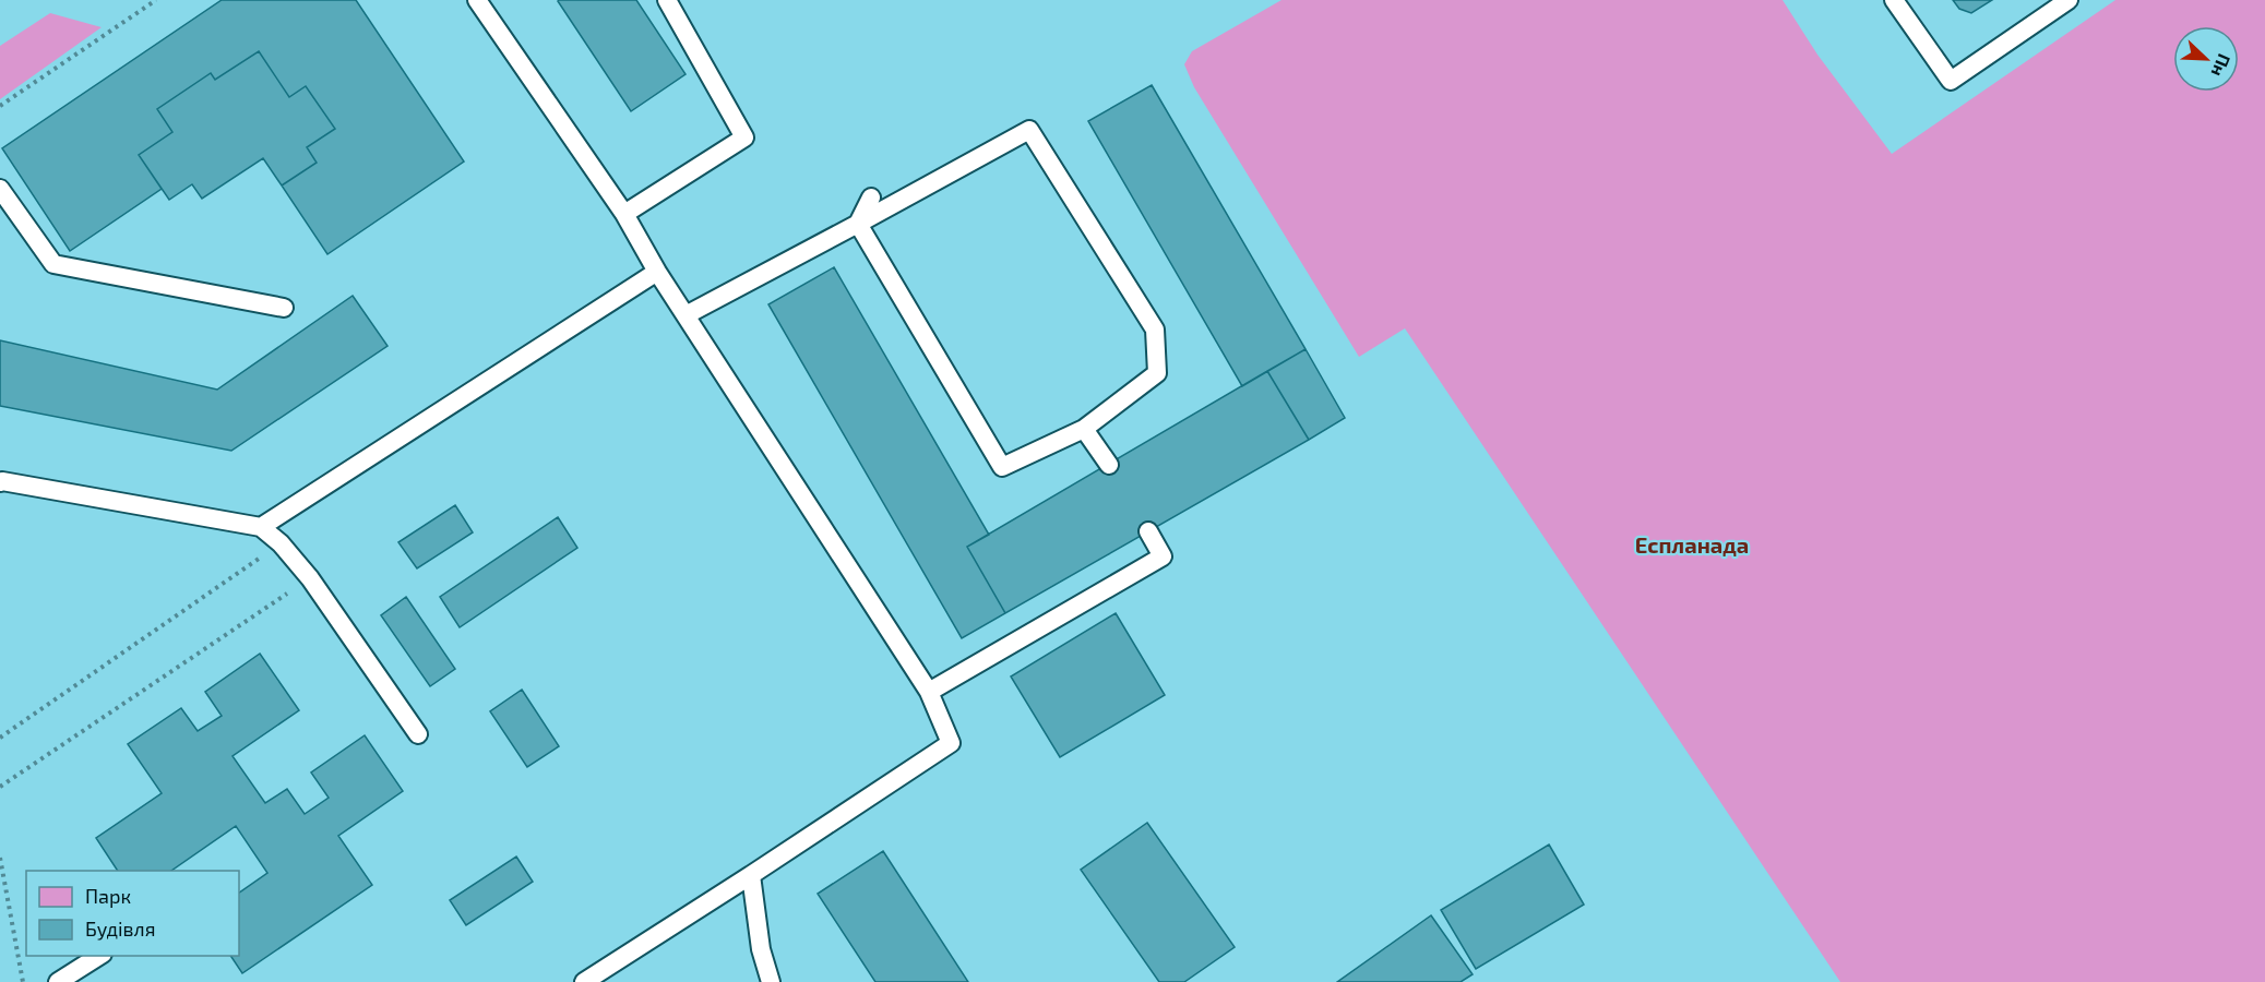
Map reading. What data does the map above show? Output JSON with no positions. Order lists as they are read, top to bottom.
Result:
{
  "districts": ["Еспланада"],
  "legend": ["Парк", "Будівля"],
  "north": "bottom right"
}
